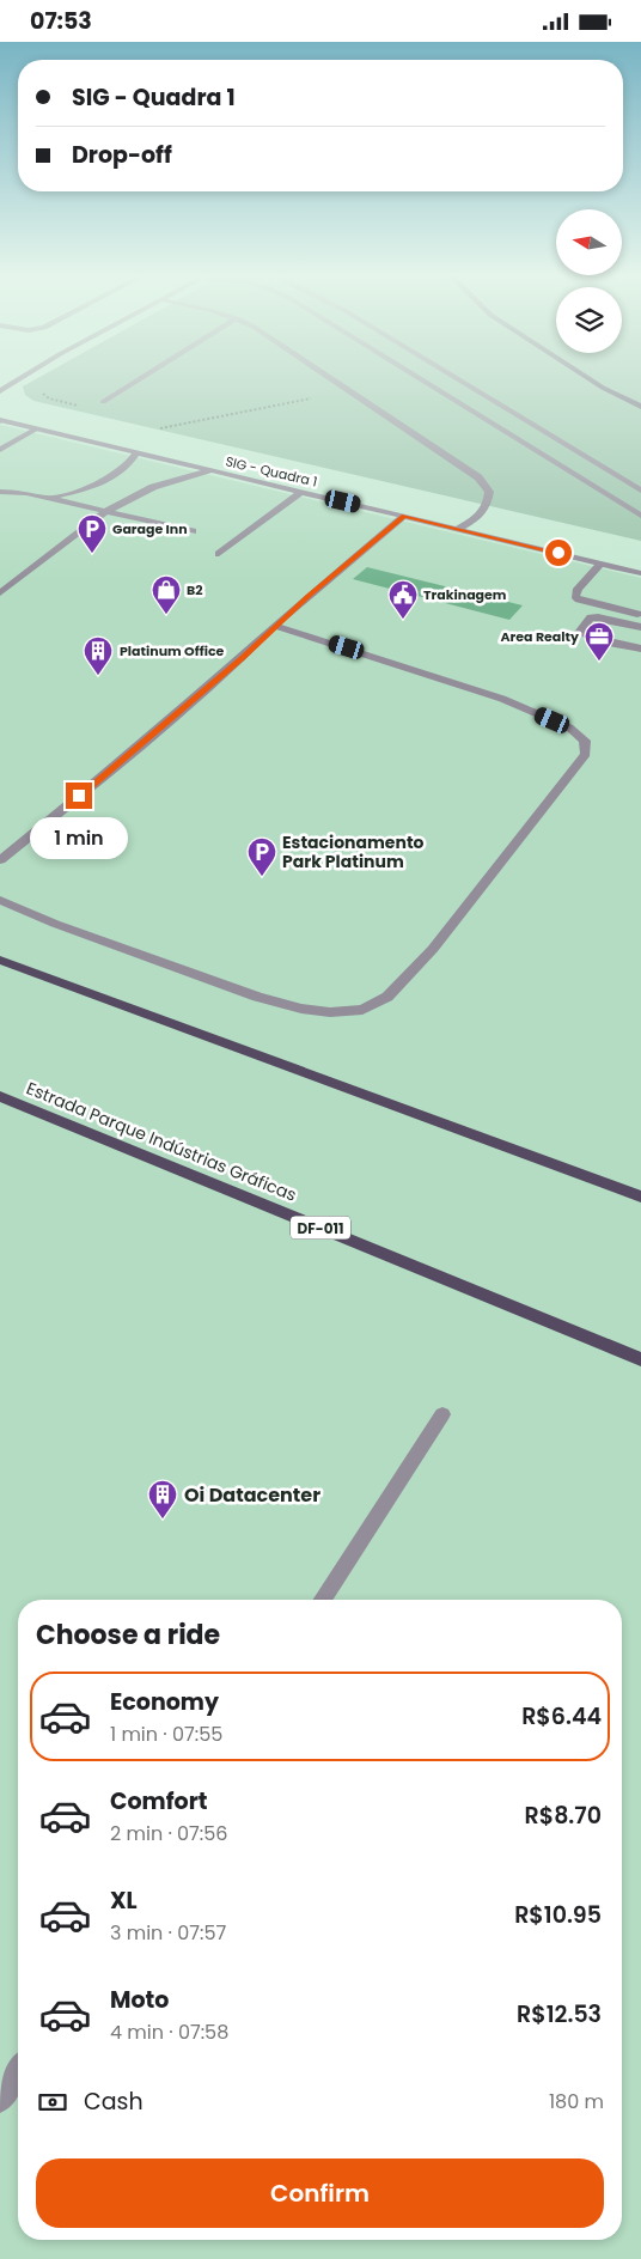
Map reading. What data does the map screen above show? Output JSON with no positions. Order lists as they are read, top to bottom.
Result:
{
  "streets": {
    "main road": ["Estrada Parque Indústrias Gráficas", "DF-011"],
    "street": ["SIG - Quadra 1"]
  },
  "places": {
    "parking": ["Garage Inn", "Estacionamento Park Platinum"],
    "shop": ["B2"],
    "public building": ["Trakinagem"],
    "office": ["Area Realty"],
    "building": ["Platinum Office", "Oi Datacenter"]
  },
  "north": "left",
  "page": {
    "status": "07:53",
    "banner": ["SIG - Quadra 1", "Drop-off"],
    "bubble": "1 min",
    "heading": "Choose a ride",
    "list": [
      {
        "name": "Economy",
        "note": "1 min · 07:55",
        "value": "R$6.44"
      },
      {
        "name": "Comfort",
        "note": "2 min · 07:56",
        "value": "R$8.70"
      },
      {
        "name": "XL",
        "note": "3 min · 07:57",
        "value": "R$10.95"
      },
      {
        "name": "Moto",
        "note": "4 min · 07:58",
        "value": "R$12.53"
      }
    ],
    "pay": ["Cash", "180 m"],
    "buttons": "Confirm"
  }
}
